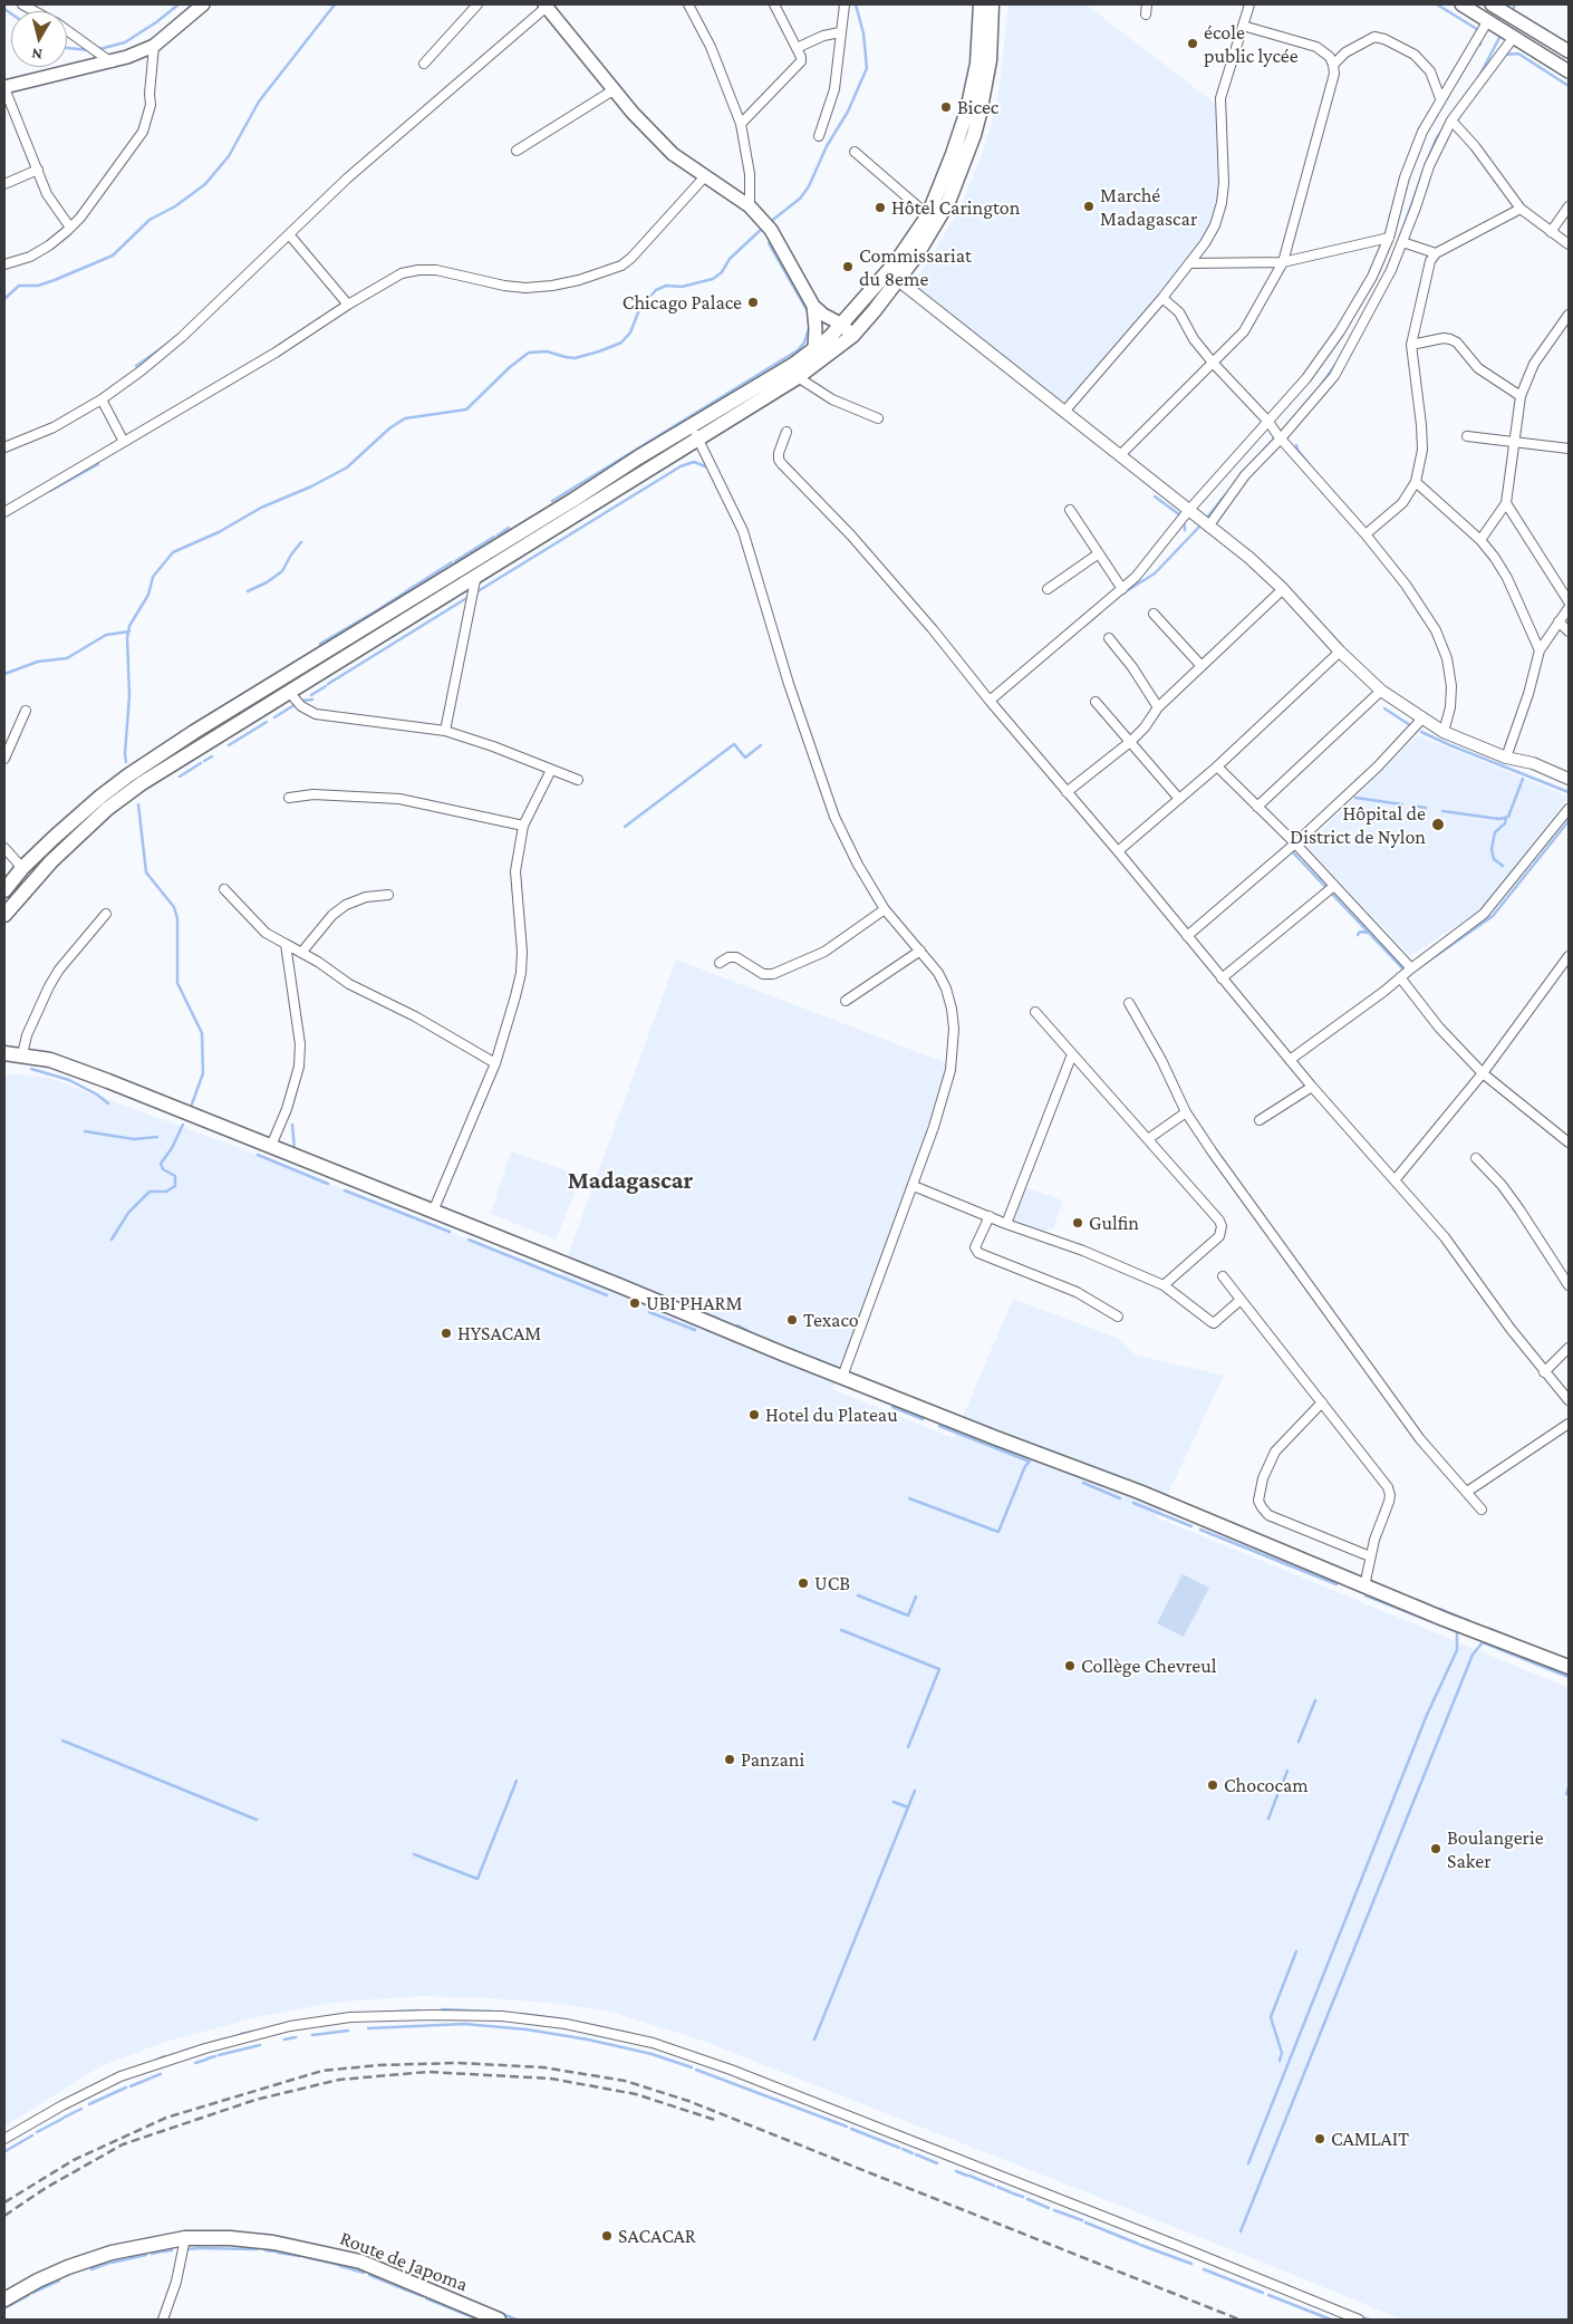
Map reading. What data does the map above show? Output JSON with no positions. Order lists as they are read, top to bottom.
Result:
{
  "streets": {
    "main road": ["Route de Japoma"]
  },
  "districts": ["Madagascar"],
  "places": [
    "école public lycée",
    "Bicec",
    "Marché Madagascar",
    "Hôtel Carington",
    "Commissariat du 8eme",
    "Chicago Palace",
    "Hôpital de District de Nylon",
    "Gulfin",
    "UBI PHARM",
    "Texaco",
    "HYSACAM",
    "Hotel du Plateau",
    "UCB",
    "Collège Chevreul",
    "Panzani",
    "Chococam",
    "Boulangerie Saker",
    "CAMLAIT",
    "SACACAR"
  ],
  "north": "bottom"
}
